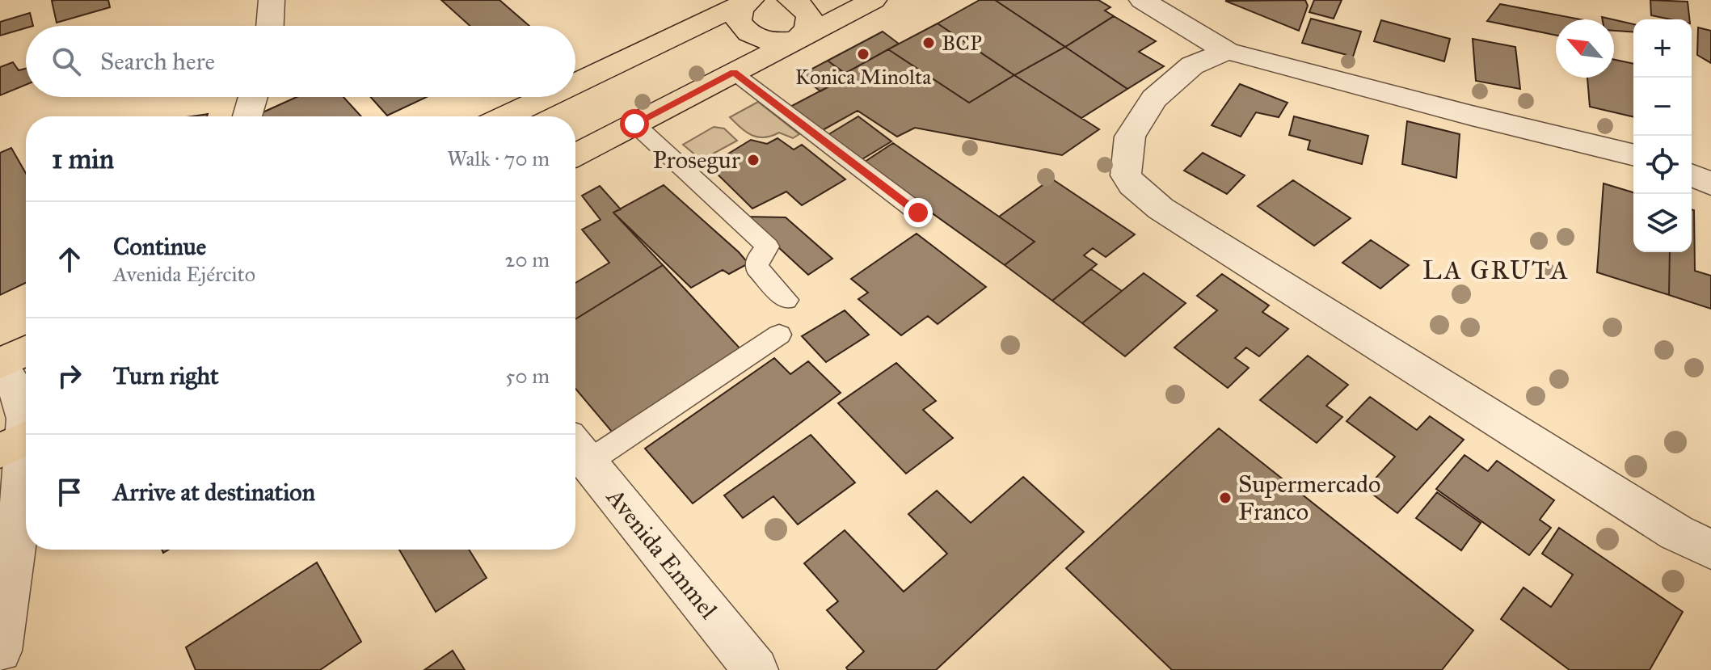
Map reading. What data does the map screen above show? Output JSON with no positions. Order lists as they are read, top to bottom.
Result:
{
  "streets": {
    "street": ["Avenida Emmel"]
  },
  "districts": ["LA GRUTA"],
  "places": [
    "BCP",
    "Konica Minolta",
    "Prosegur",
    "Supermercado Franco"
  ],
  "north": "top left",
  "page": {
    "map_buttons": ["+", "−"],
    "search": "Search here",
    "heading": ["1 min", "Walk · 70 m"],
    "list": [
      ["Continue", "Avenida Ejército", "20 m"],
      ["Turn right", "50 m"],
      "Arrive at destination"
    ]
  }
}
